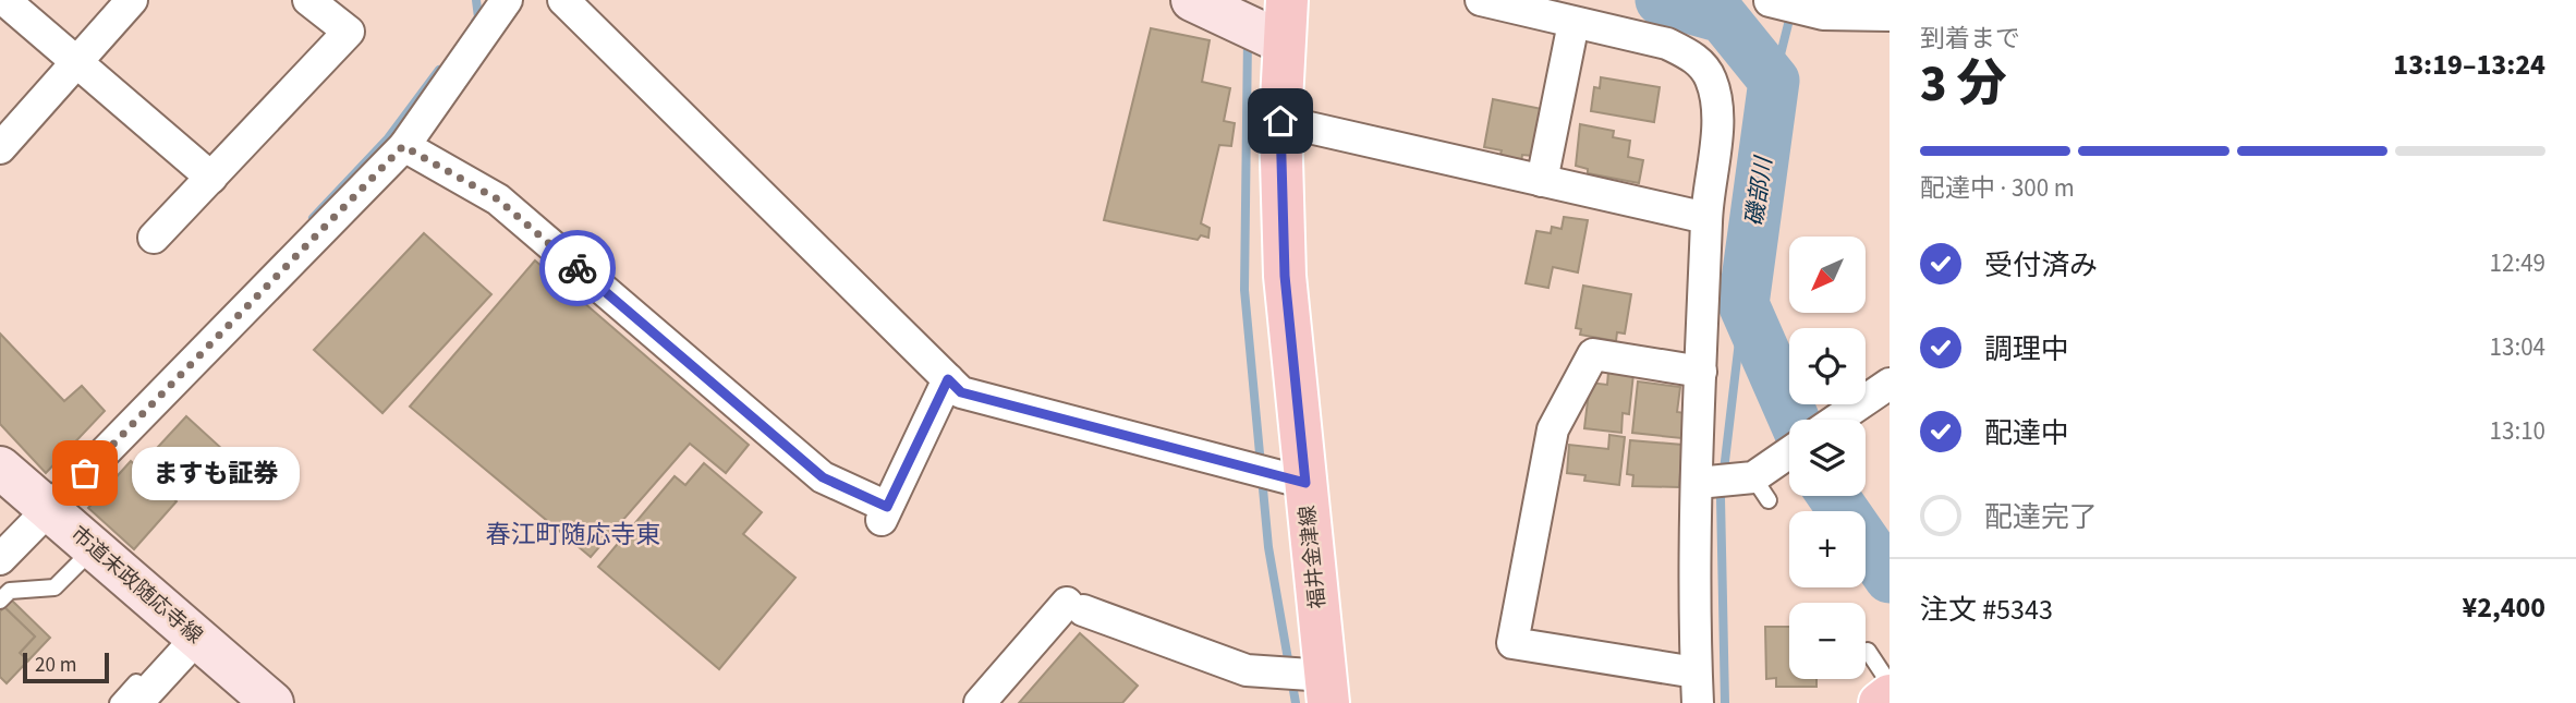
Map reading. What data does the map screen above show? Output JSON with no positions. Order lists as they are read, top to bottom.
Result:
{
  "streets": {
    "main road": ["福井金津線"],
    "street": ["市道末政随応寺線"]
  },
  "districts": ["春江町随応寺東"],
  "water": ["磯部川"],
  "places": ["ますも証券"],
  "scale_bar": "20 m",
  "north": "bottom left",
  "page": {
    "heading": ["3 分", "到着まで", "13:19–13:24"],
    "panel": ["注文 #5343", "¥2,400"],
    "bar": "配達中 · 300 m",
    "list": [
      ["受付済み", "12:49"],
      ["調理中", "13:04"],
      ["配達中", "13:10"],
      "配達完了"
    ],
    "map_buttons": ["+", "−"],
    "bubble": "ますも証券",
    "scale": "20 m"
  }
}
